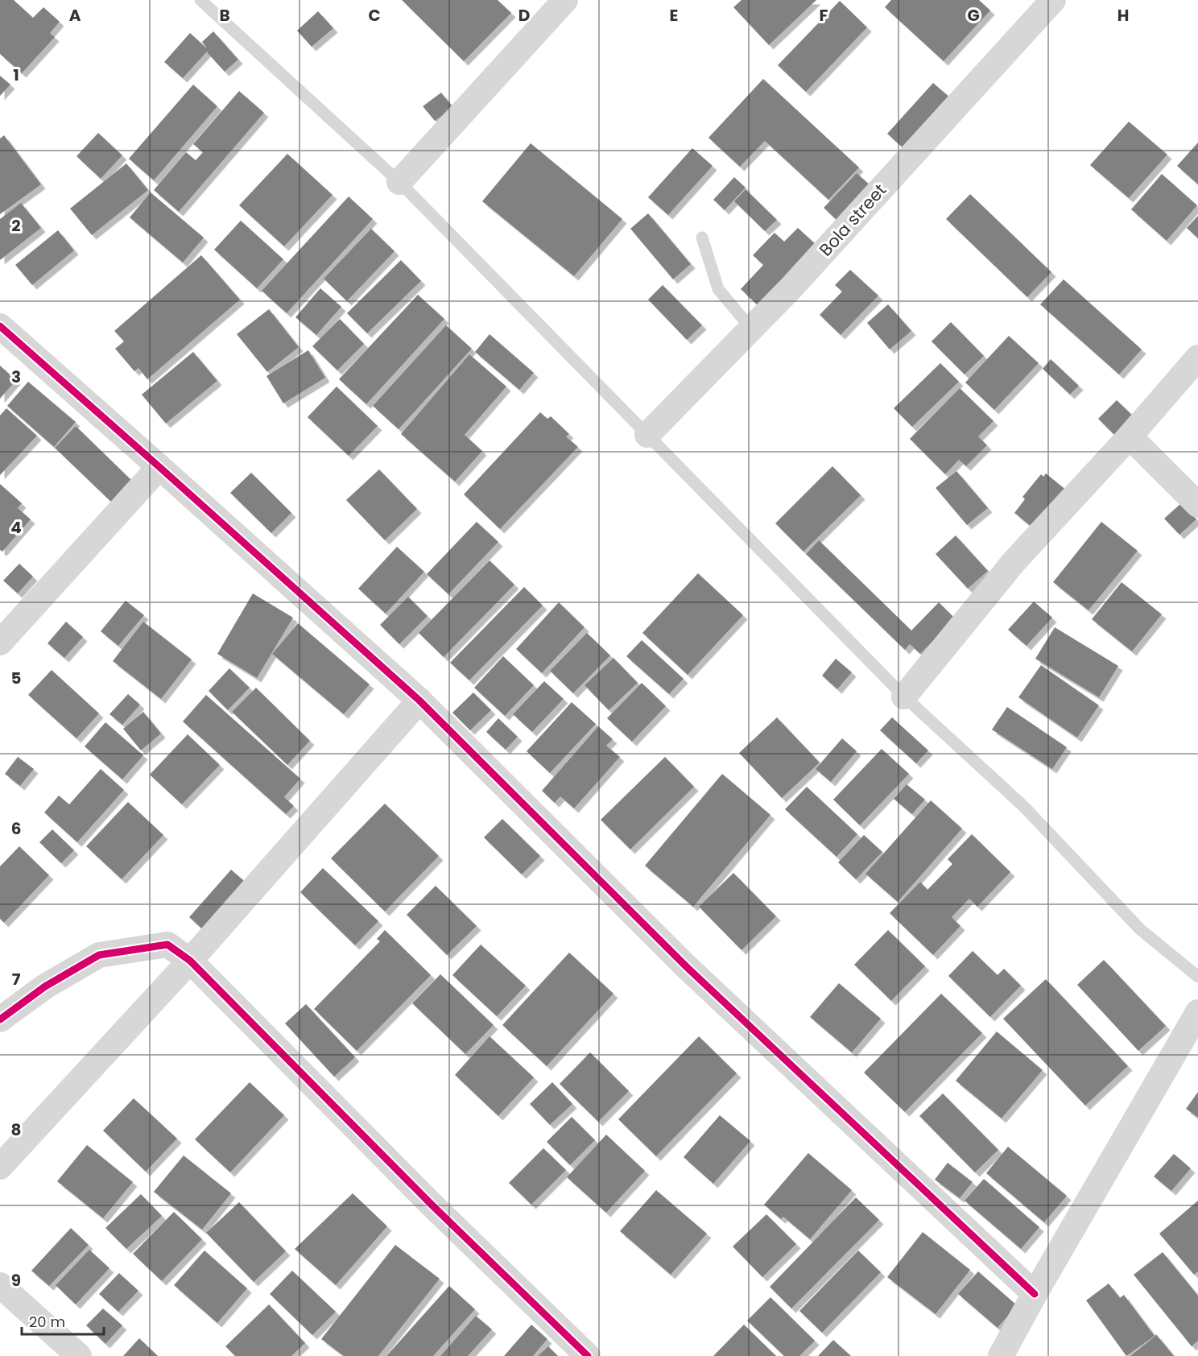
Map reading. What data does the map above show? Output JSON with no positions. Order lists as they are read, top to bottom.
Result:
{
  "streets": {
    "street": ["Bola street"]
  },
  "scale_bar": "20 m",
  "grid": {
    "columns": [
      "A",
      "B",
      "C",
      "D",
      "E",
      "F",
      "G",
      "H"
    ],
    "rows": [
      "1",
      "2",
      "3",
      "4",
      "5",
      "6",
      "7",
      "8",
      "9"
    ]
  }
}
